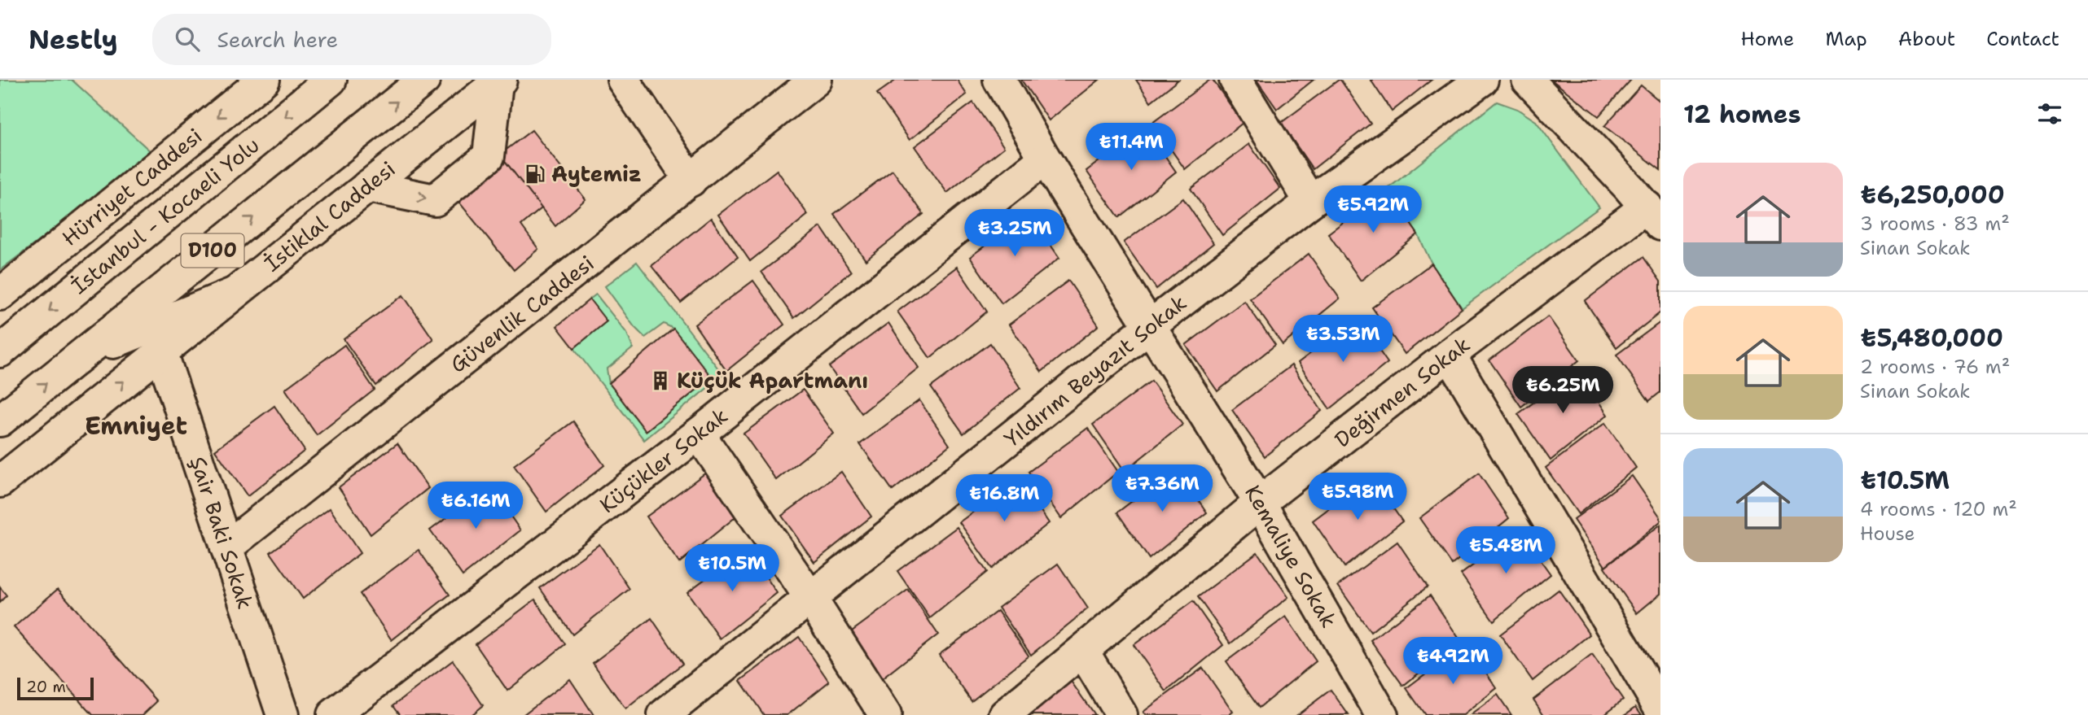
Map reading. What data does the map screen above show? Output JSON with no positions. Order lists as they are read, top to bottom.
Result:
{
  "streets": {
    "main road": [
      "Hürriyet Caddesi",
      "İstanbul - Kocaeli Yolu",
      "İstiklal Caddesi",
      "D100",
      "Güvenlik Caddesi",
      "Yıldırım Beyazıt Sokak",
      "Değirmen Sokak",
      "Küçükler Sokak",
      "Şair Baki Sokak",
      "Kemaliye Sokak"
    ]
  },
  "crossings": [
    ["İstiklal Caddesi", "Şair Baki Sokak"],
    ["Güvenlik Caddesi", "Şair Baki Sokak"],
    ["Yıldırım Beyazıt Sokak", "Kemaliye Sokak"],
    ["Değirmen Sokak", "Kemaliye Sokak"],
    ["Küçükler Sokak", "Kemaliye Sokak"]
  ],
  "districts": ["Emniyet"],
  "places": {
    "fuel station": ["Aytemiz"],
    "building": ["Küçük Apartmanı"]
  },
  "scale_bar": "20 m",
  "page": {
    "header": "Nestly",
    "search": "Search here",
    "nav": [
      "Home",
      "Map",
      "About",
      "Contact"
    ],
    "heading": "12 homes",
    "price": [
      "₺11.4M",
      "₺5.92M",
      "₺3.25M",
      "₺3.53M",
      "₺6.25M",
      "₺7.36M",
      "₺5.98M",
      "₺16.8M",
      "₺6.16M",
      "₺5.48M",
      "₺10.5M",
      "₺4.92M"
    ],
    "list": [
      {
        "name": "₺6,250,000",
        "note": "3 rooms · 83 m² · Sinan Sokak"
      },
      {
        "name": "₺5,480,000",
        "note": "2 rooms · 76 m² · Sinan Sokak"
      },
      {
        "name": "₺10.5M",
        "note": "4 rooms · 120 m² · House"
      }
    ],
    "scale": "20 m"
  }
}
